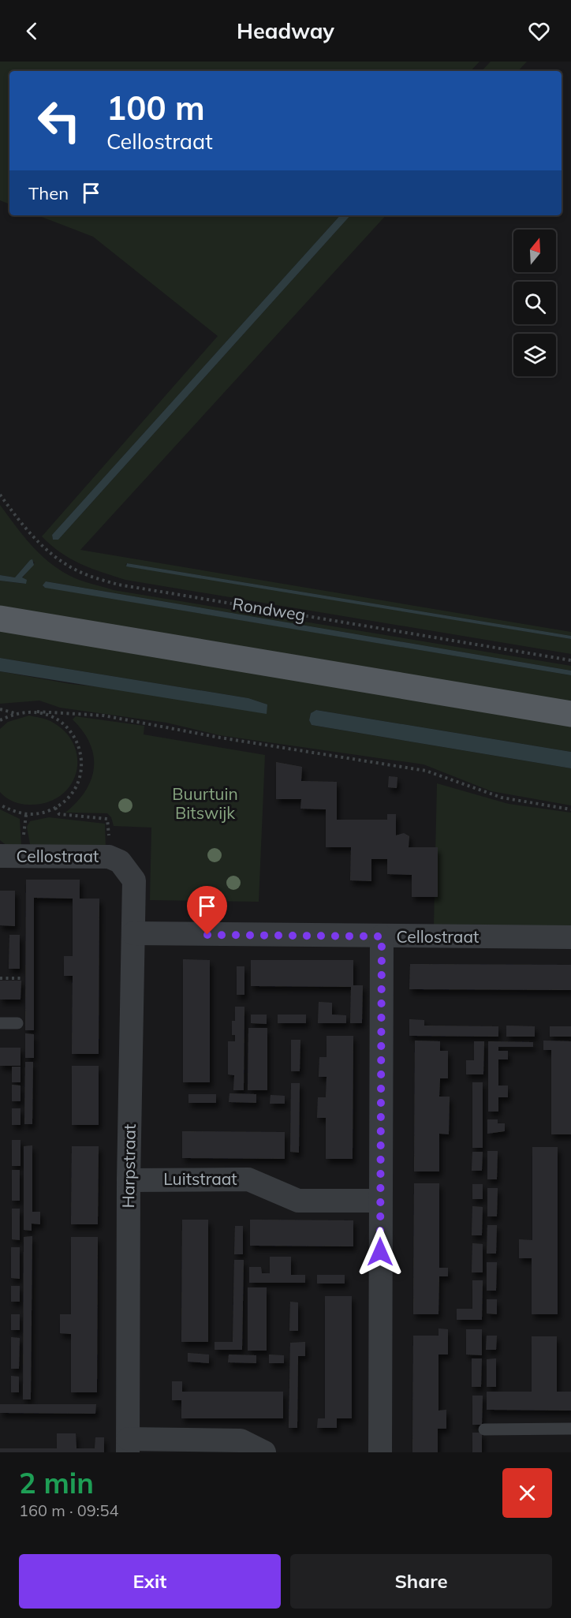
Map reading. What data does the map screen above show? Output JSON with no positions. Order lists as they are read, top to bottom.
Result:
{
  "streets": {
    "street": ["Cellostraat", "Harpstraat", "Luitstraat"],
    "path": ["Rondweg"]
  },
  "crossings": [
    ["Cellostraat", "Harpstraat"],
    ["Harpstraat", "Luitstraat"]
  ],
  "parks": ["Buurtuin Bitswijk"],
  "north": "top",
  "page": {
    "header": "Headway",
    "turn": ["100 m", "Cellostraat"],
    "then": "Then",
    "heading": ["2 min", "160 m · 09:54"],
    "buttons": ["Exit", "Share"]
  }
}
